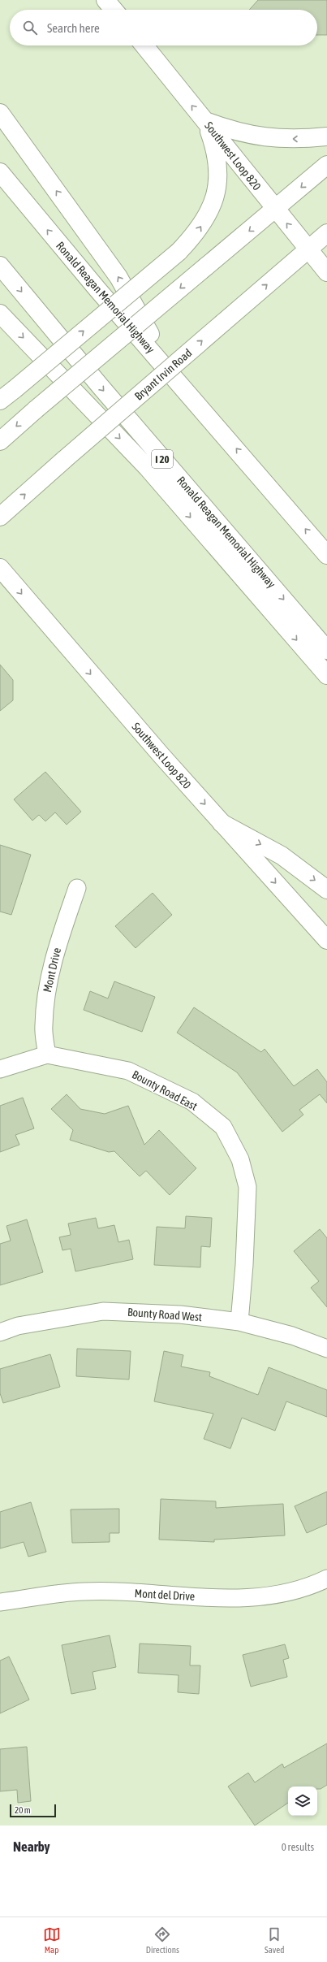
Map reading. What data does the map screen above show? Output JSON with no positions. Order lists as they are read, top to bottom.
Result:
{
  "streets": {
    "main road": [
      "Southwest Loop 820",
      "Ronald Reagan Memorial Highway",
      "Bryant Irvin Road",
      "I 20"
    ],
    "street": [
      "Mont Drive",
      "Bounty Road East",
      "Bounty Road West",
      "Mont del Drive"
    ]
  },
  "crossings": [
    ["Southwest Loop 820", "Bryant Irvin Road"],
    ["Mont Drive", "Bounty Road East"],
    ["Bounty Road East", "Bounty Road West"]
  ],
  "scale_bar": "20 m",
  "page": {
    "search": "Search here",
    "scale": "20 m",
    "heading": ["Nearby", "0 results"],
    "nav": ["Map", "Directions", "Saved"]
  }
}
